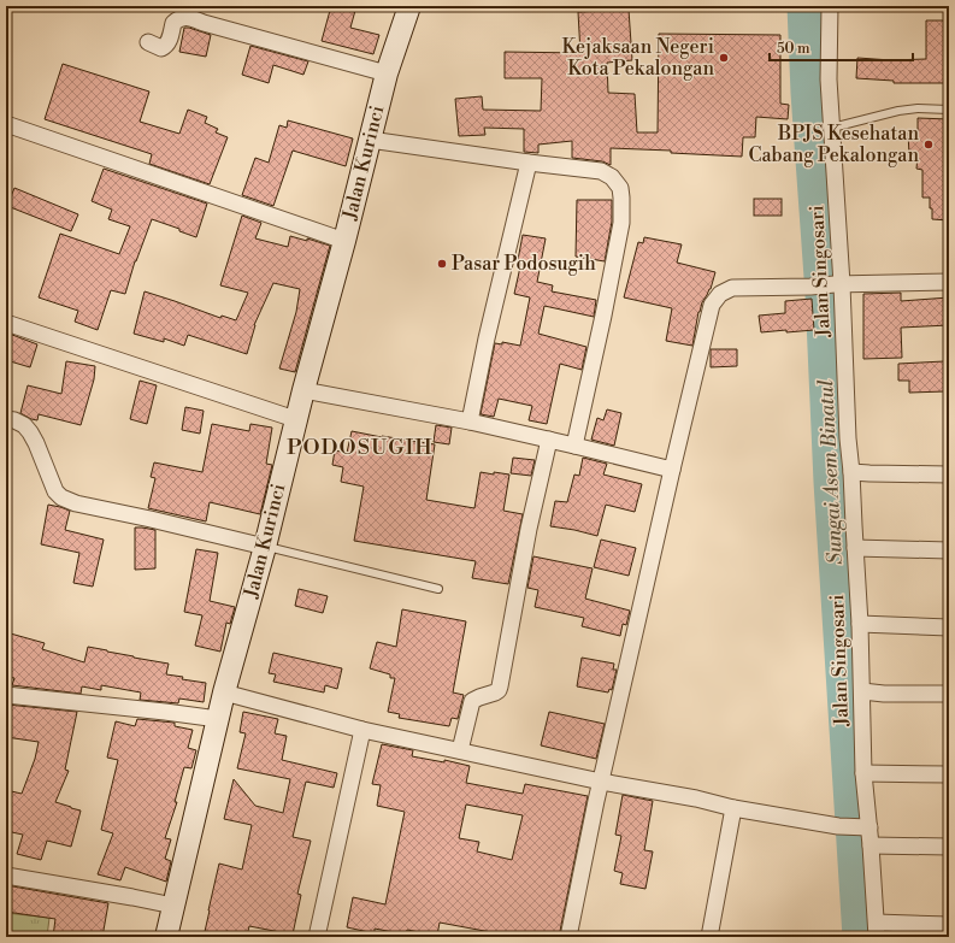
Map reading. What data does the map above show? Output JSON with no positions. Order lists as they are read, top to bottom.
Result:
{
  "streets": {
    "street": ["Jalan Kurinci", "Jalan Singosari"]
  },
  "districts": ["PODOSUGIH"],
  "water": ["Sungai Asem Binatul"],
  "places": ["Kejaksaan Negeri Kota Pekalongan", "BPJS Kesehatan Cabang Pekalongan", "Pasar Podosugih"],
  "scale_bar": "50 m"
}
